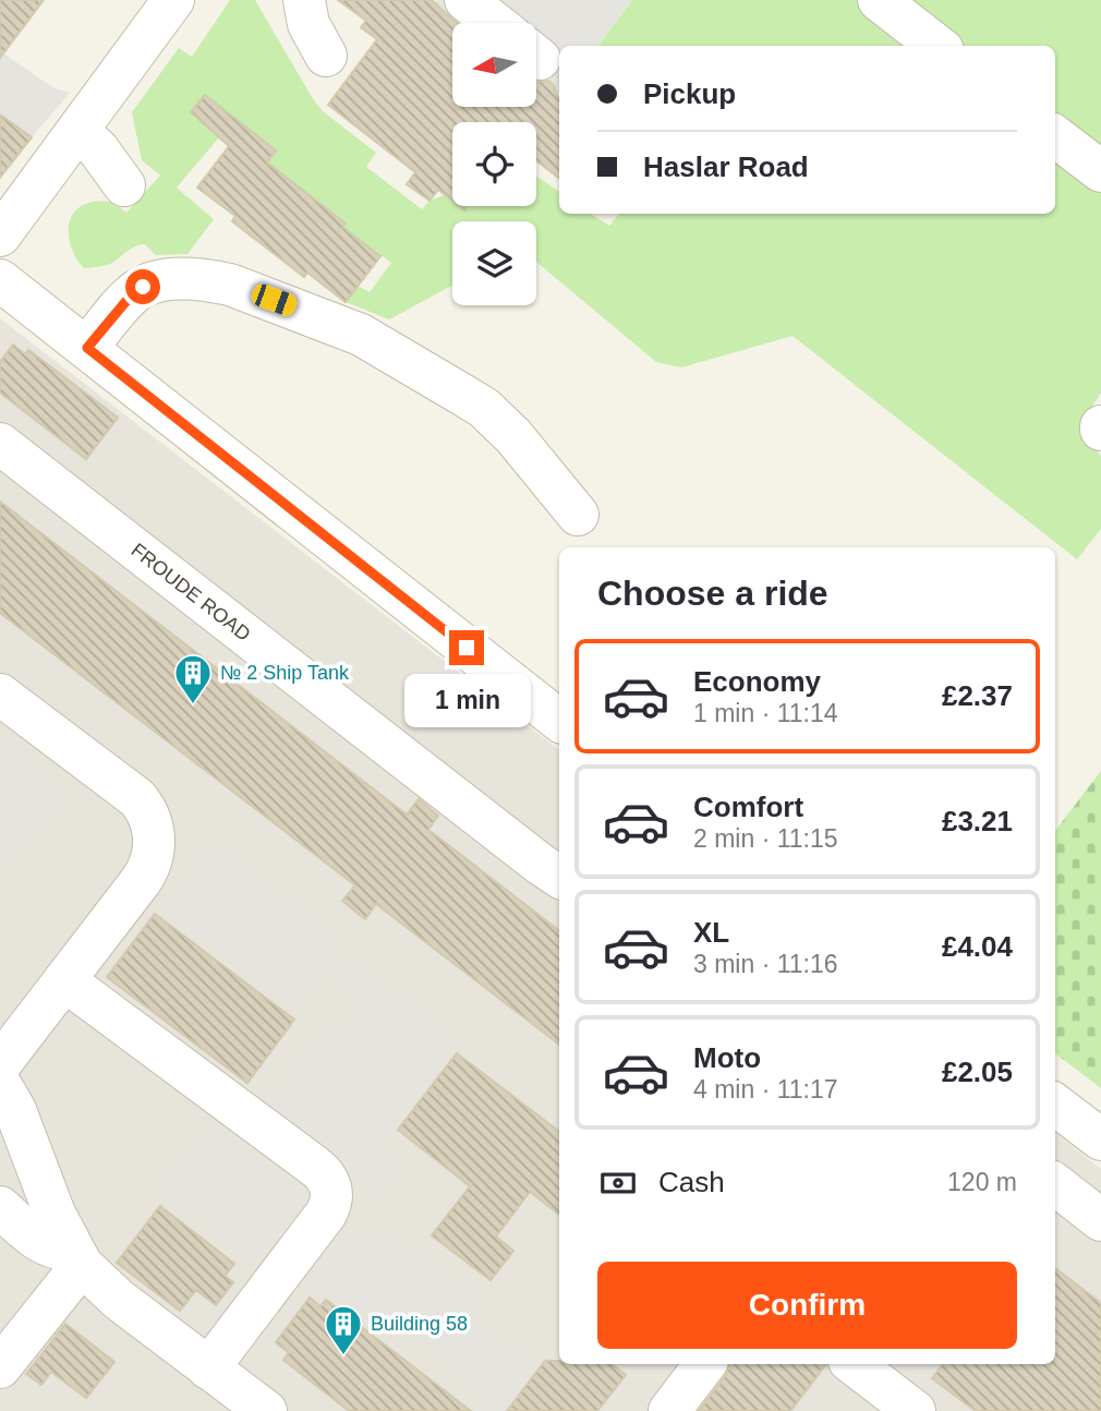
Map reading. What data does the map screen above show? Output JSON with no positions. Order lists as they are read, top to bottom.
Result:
{
  "streets": {
    "street": ["FROUDE ROAD"]
  },
  "places": {
    "building": ["№ 2 Ship Tank", "Building 58"]
  },
  "north": "left",
  "page": {
    "banner": ["Pickup", "Haslar Road"],
    "heading": "Choose a ride",
    "list": [
      {
        "name": "Economy",
        "note": "1 min · 11:14",
        "value": "£2.37"
      },
      {
        "name": "Comfort",
        "note": "2 min · 11:15",
        "value": "£3.21"
      },
      {
        "name": "XL",
        "note": "3 min · 11:16",
        "value": "£4.04"
      },
      {
        "name": "Moto",
        "note": "4 min · 11:17",
        "value": "£2.05"
      }
    ],
    "bubble": "1 min",
    "pay": ["Cash", "120 m"],
    "buttons": "Confirm"
  }
}
